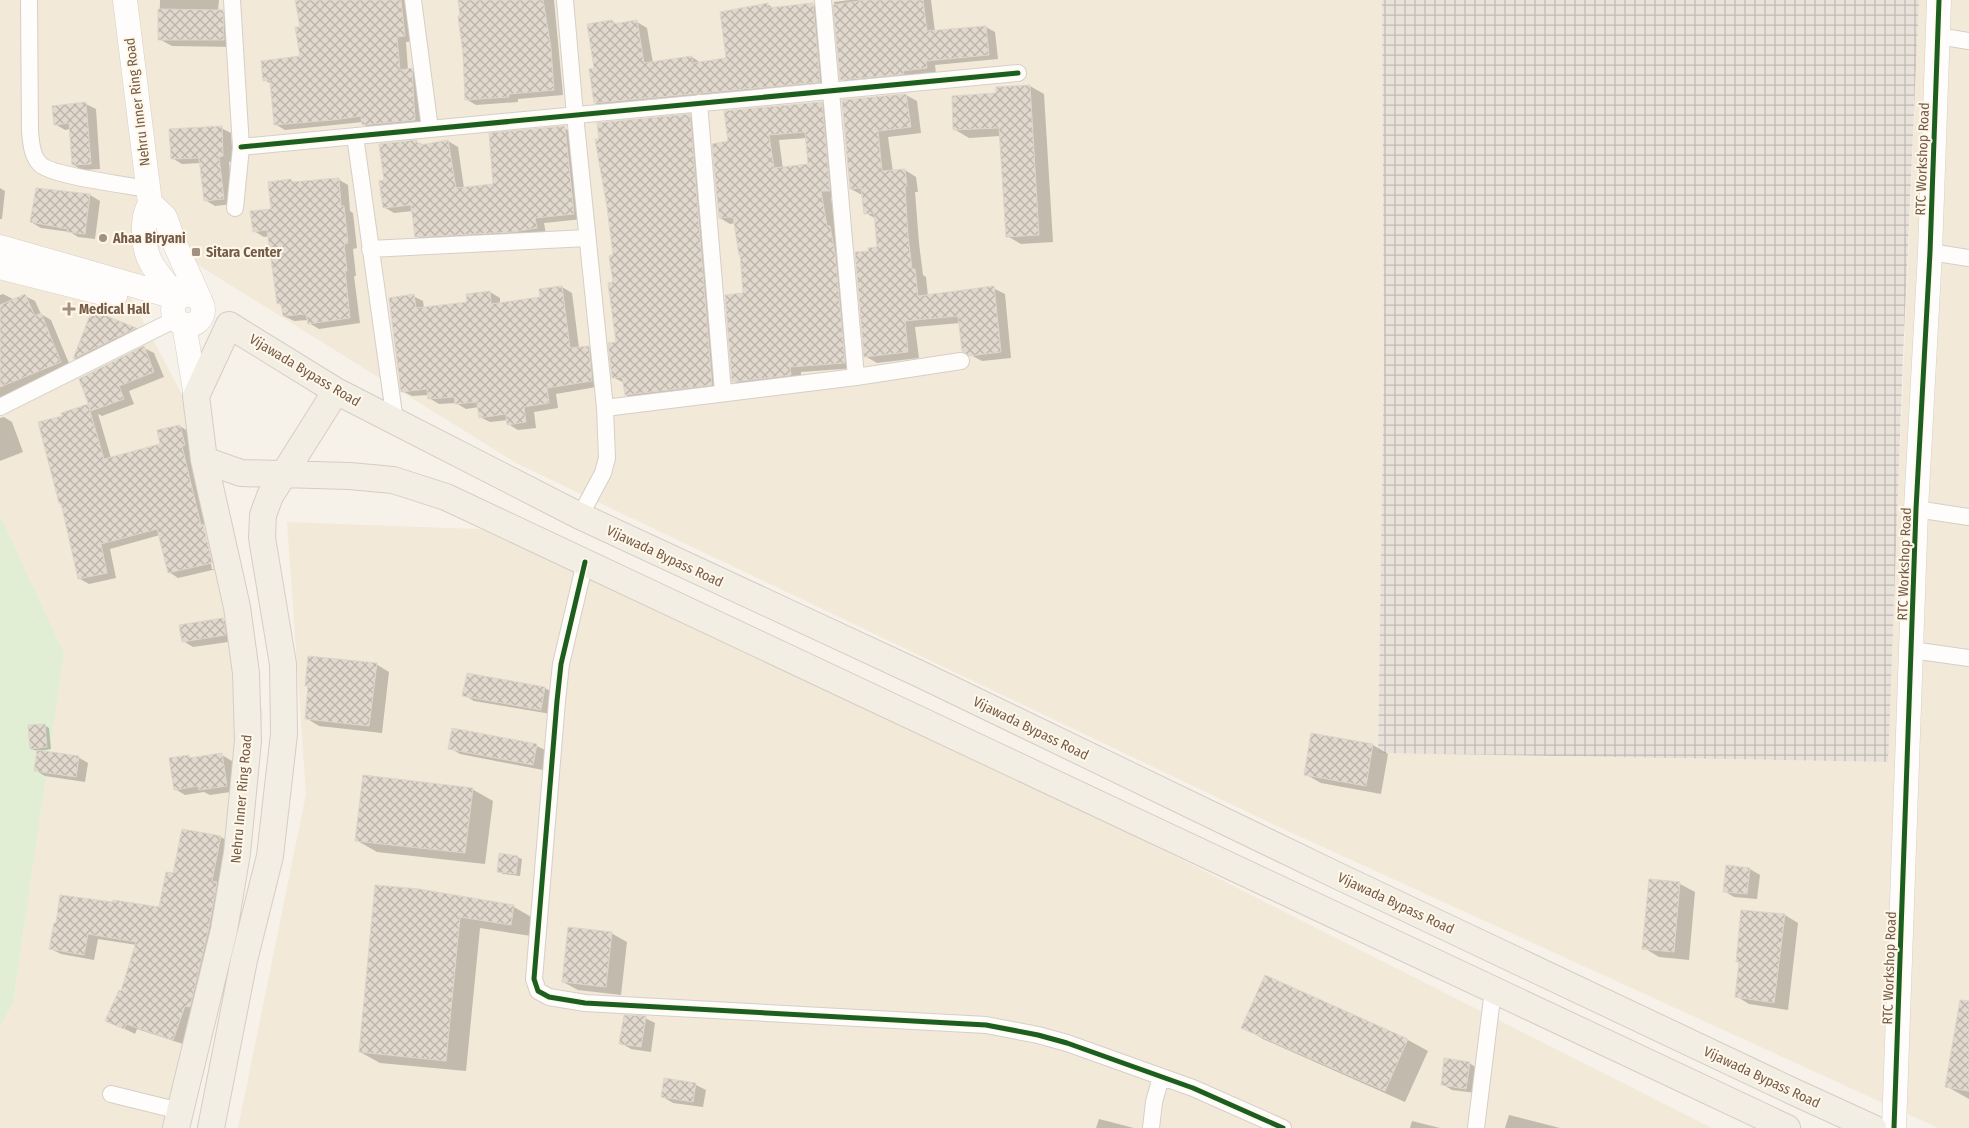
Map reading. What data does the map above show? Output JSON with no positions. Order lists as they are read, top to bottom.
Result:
{
  "streets": {
    "main road": ["Nehru Inner Ring Road", "Vijawada Bypass Road"],
    "street": ["RTC Workshop Road"]
  },
  "places": {
    "other": ["Ahaa Biryani"],
    "transit": ["Sitara Center"],
    "health": ["Medical Hall"]
  }
}
